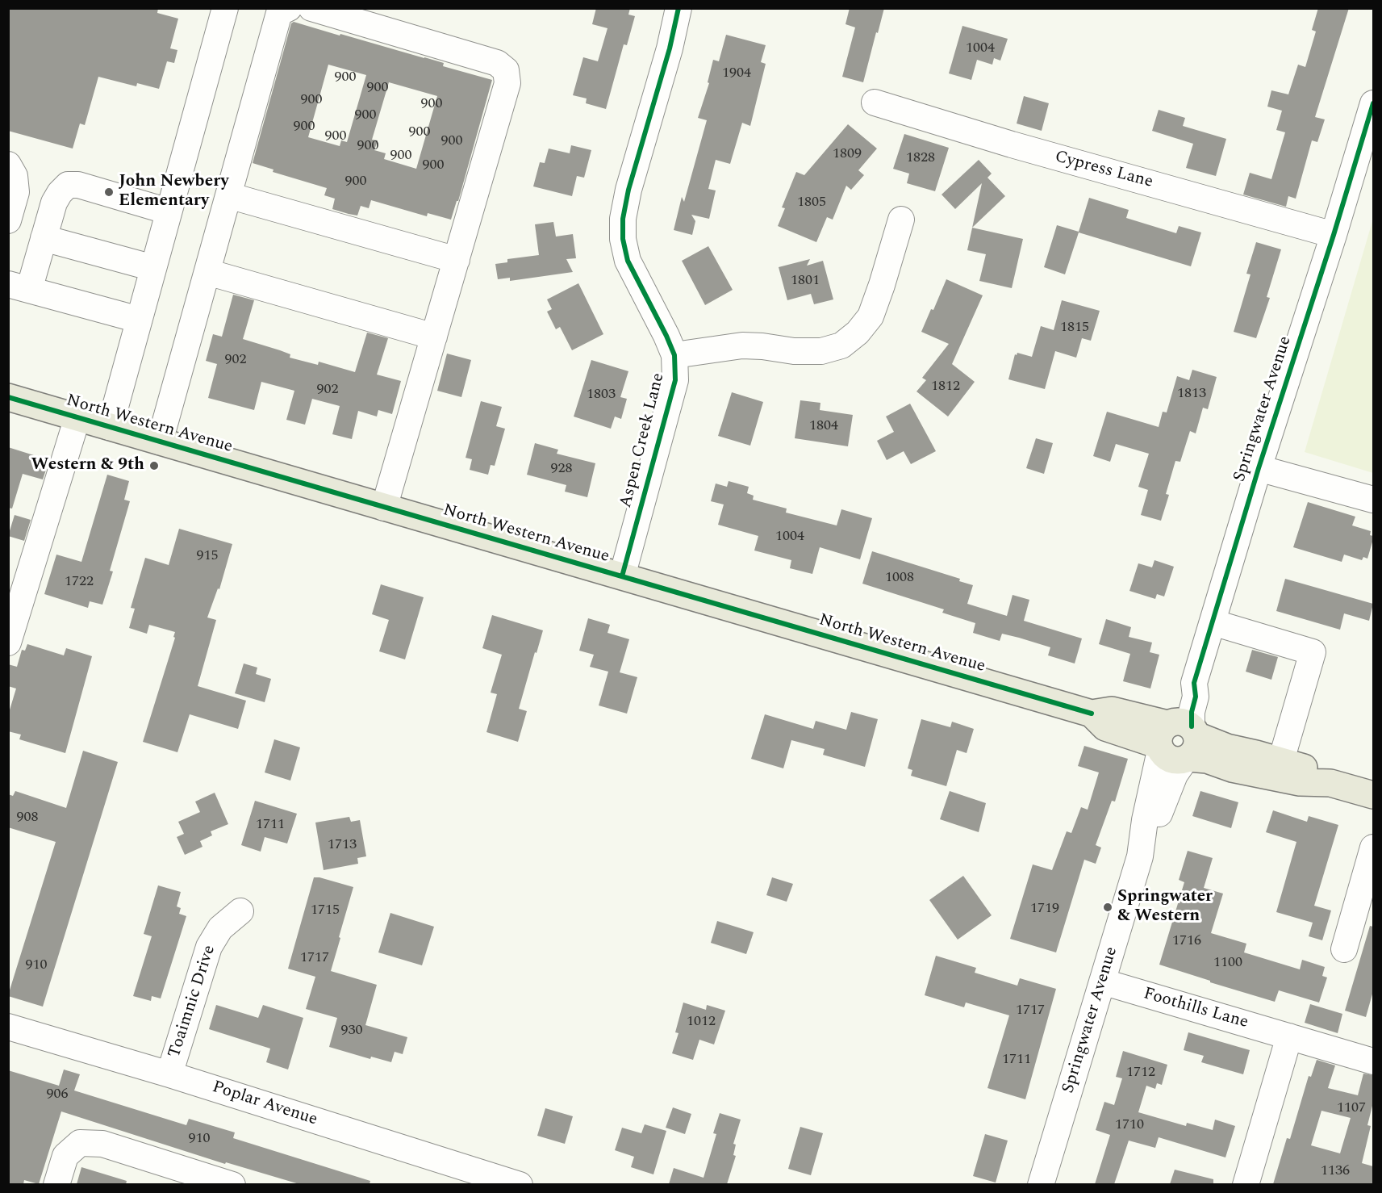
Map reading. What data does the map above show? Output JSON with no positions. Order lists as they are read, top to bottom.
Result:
{
  "streets": {
    "main road": ["North Western Avenue"],
    "street": [
      "Cypress Lane",
      "Springwater Avenue",
      "Aspen Creek Lane",
      "Toaimnic Drive",
      "Foothills Lane",
      "Poplar Avenue"
    ]
  },
  "crossings": [
    ["Cypress Lane", "Springwater Avenue"],
    ["Springwater Avenue", "North Western Avenue"],
    ["Springwater Avenue", "Foothills Lane"],
    ["North Western Avenue", "Aspen Creek Lane"],
    ["Toaimnic Drive", "Poplar Avenue"]
  ],
  "places": ["John Newbery Elementary", "Western & 9th", "Springwater & Western"],
  "house_numbers": [
    "1004",
    "1904",
    "900",
    "900",
    "900",
    "900",
    "900",
    "900",
    "900",
    "900",
    "900",
    "900",
    "1809",
    "900",
    "1828",
    "900",
    "900",
    "1805",
    "1801",
    "1815",
    "902",
    "1812",
    "902",
    "1813",
    "1803",
    "1804",
    "928",
    "1004",
    "915",
    "1008",
    "1722",
    "908",
    "1711",
    "1713",
    "1719",
    "1715",
    "1716",
    "1717",
    "1100",
    "910",
    "1717",
    "1012",
    "930",
    "1711",
    "1712",
    "906",
    "1107",
    "1710",
    "910",
    "1136"
  ]
}
